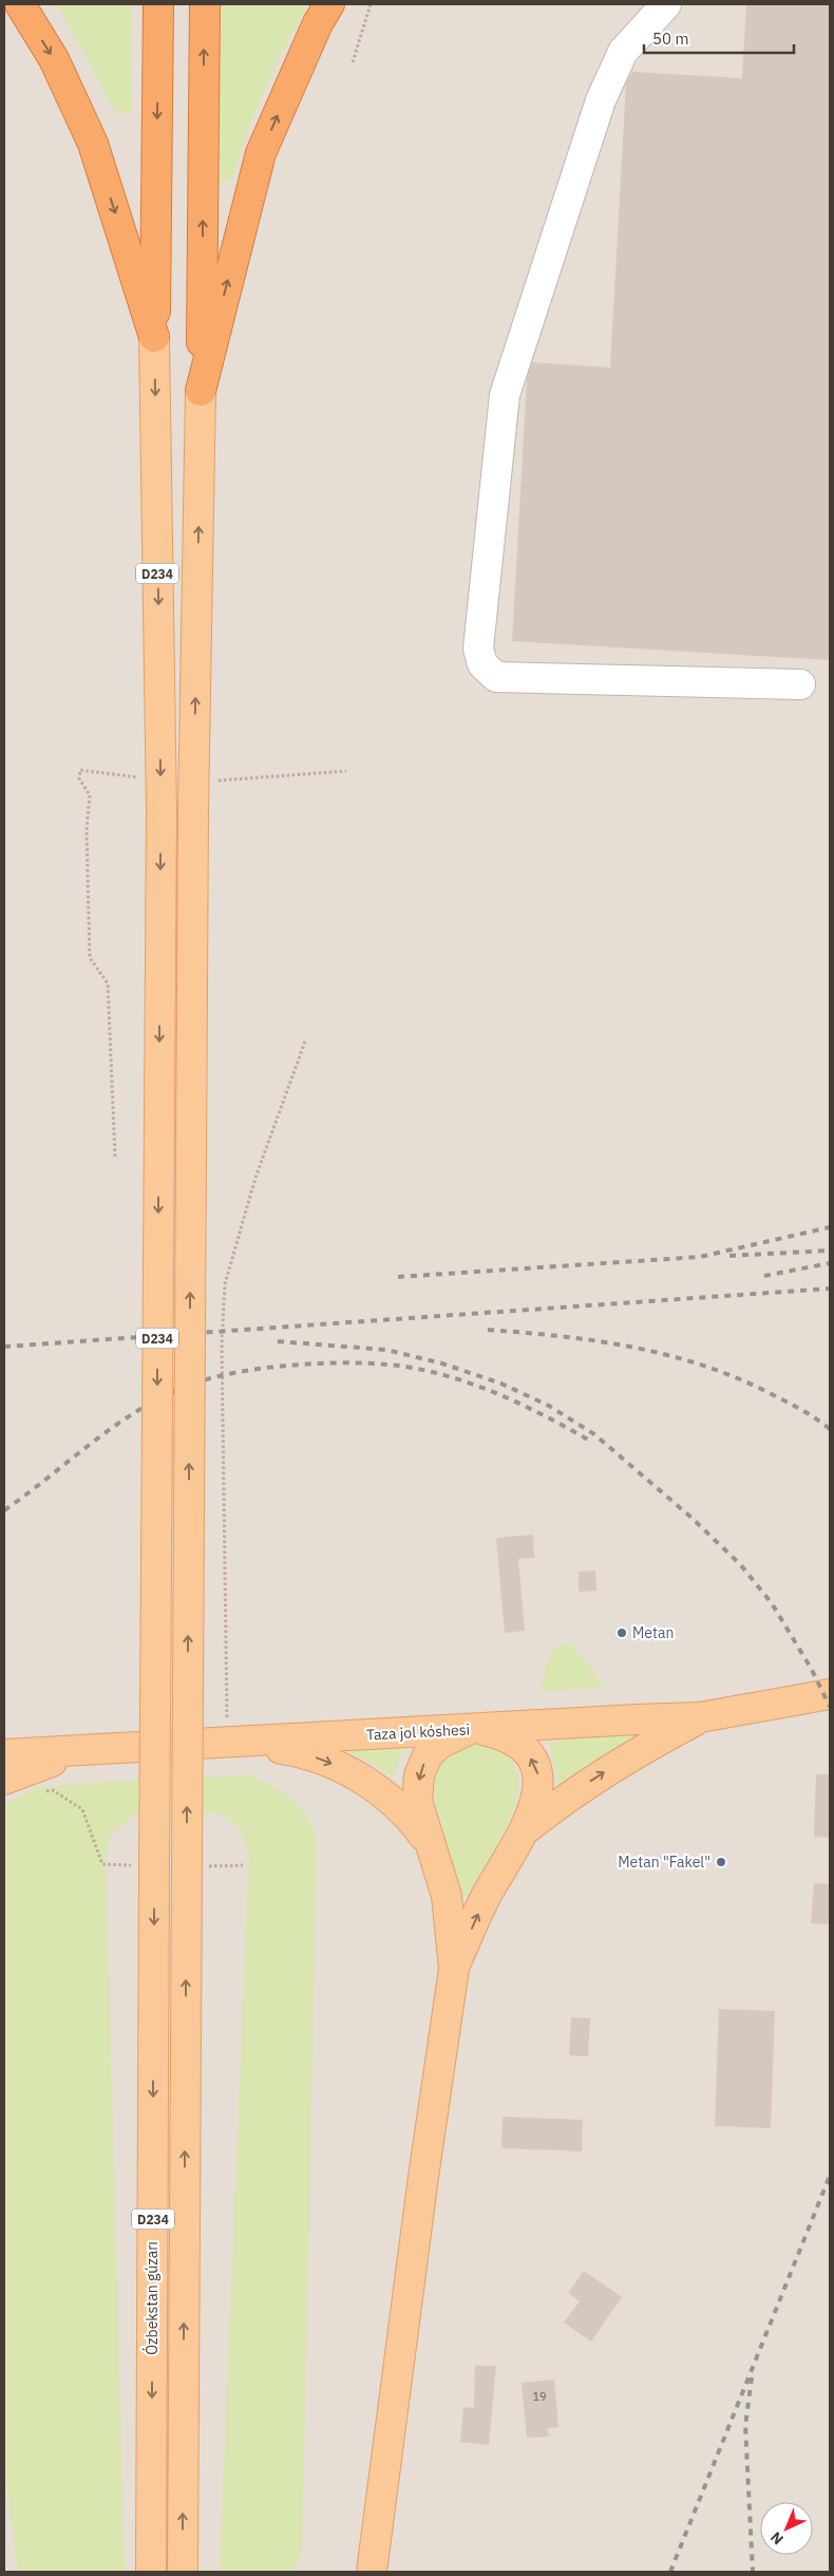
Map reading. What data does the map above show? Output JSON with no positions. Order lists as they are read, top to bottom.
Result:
{
  "streets": {
    "main road": ["D234", "Taza jol kóshesi", "Ózbekstan gúzarı"]
  },
  "crossings": [
    ["D234", "Ózbekstan gúzarı"]
  ],
  "places": ["Metan", "Metan \"Fakel\""],
  "house_numbers": ["19"],
  "scale_bar": "50 m",
  "north": "bottom left"
}
